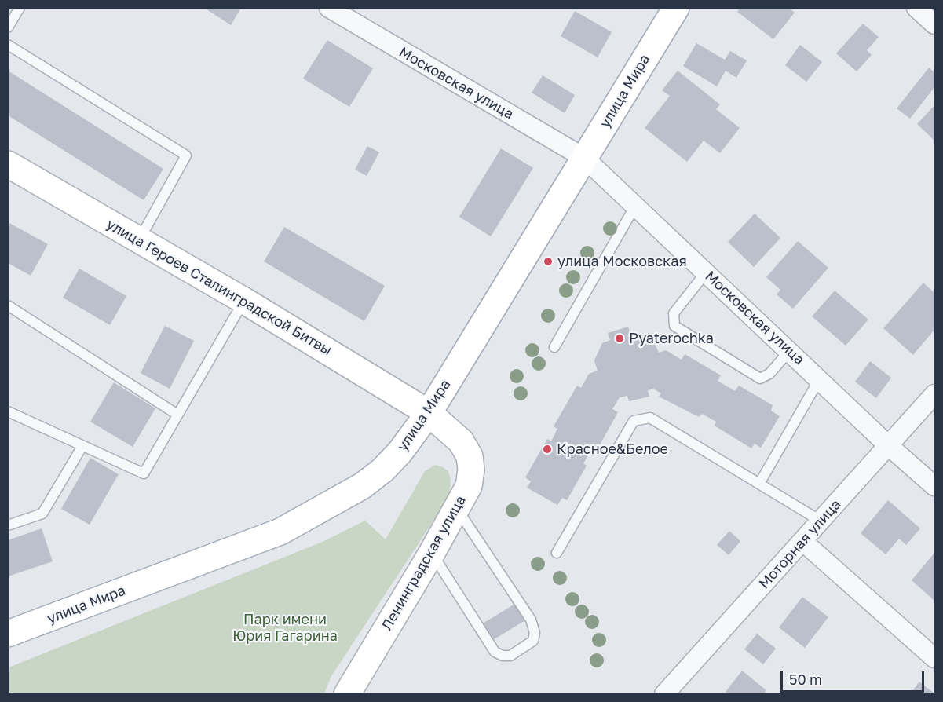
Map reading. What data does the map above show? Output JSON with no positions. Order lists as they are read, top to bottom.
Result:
{
  "streets": {
    "main road": ["улица Мира", "улица Героев Сталинградской Битвы", "Ленинградская улица"],
    "street": ["Московская улица", "Моторная улица"]
  },
  "crossings": [
    ["Московская улица", "улица Мира"],
    ["Московская улица", "Моторная улица"],
    ["улица Мира", "улица Героев Сталинградской Битвы"],
    ["улица Мира", "Ленинградская улица"],
    ["улица Героев Сталинградской Битвы", "Ленинградская улица"]
  ],
  "parks": ["Парк имени Юрия Гагарина"],
  "places": ["улица Московская", "Pyaterochka", "Красное&Белое"],
  "scale_bar": "50 m"
}
